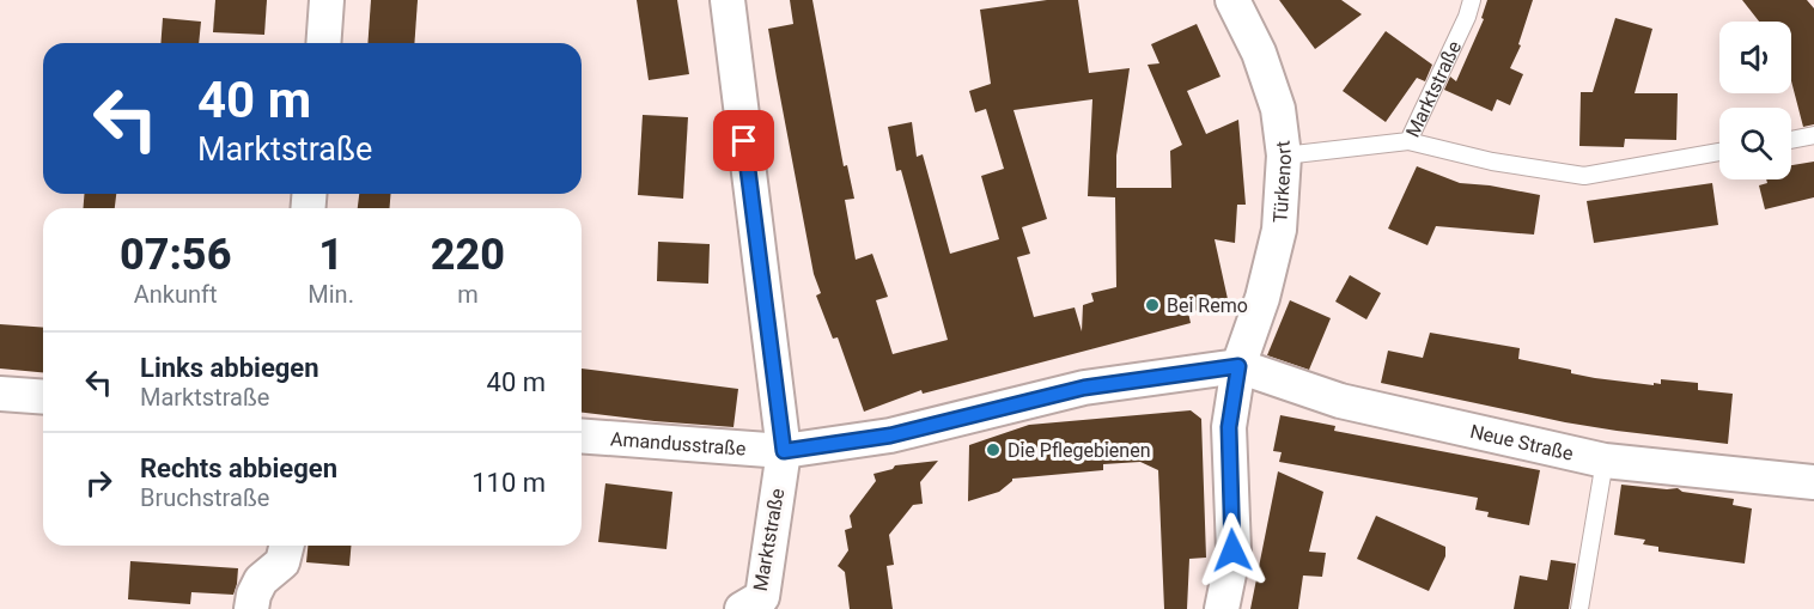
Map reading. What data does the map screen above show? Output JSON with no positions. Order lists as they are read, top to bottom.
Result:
{
  "streets": {
    "street": [
      "Marktstraße",
      "Türkenort",
      "Neue Straße",
      "Amandusstraße"
    ]
  },
  "crossings": [
    ["Marktstraße", "Türkenort"],
    ["Marktstraße", "Amandusstraße"],
    ["Türkenort", "Neue Straße"]
  ],
  "places": ["Bei Remo", "Die Pflegebienen"],
  "page": {
    "turn": ["40 m", "Marktstraße"],
    "eta": [
      "07:56",
      "Ankunft",
      "1",
      "Min.",
      "220",
      "m"
    ],
    "list": [
      {
        "name": "Links abbiegen",
        "note": "Marktstraße",
        "value": "40 m"
      },
      {
        "name": "Rechts abbiegen",
        "note": "Bruchstraße",
        "value": "110 m"
      }
    ]
  }
}
